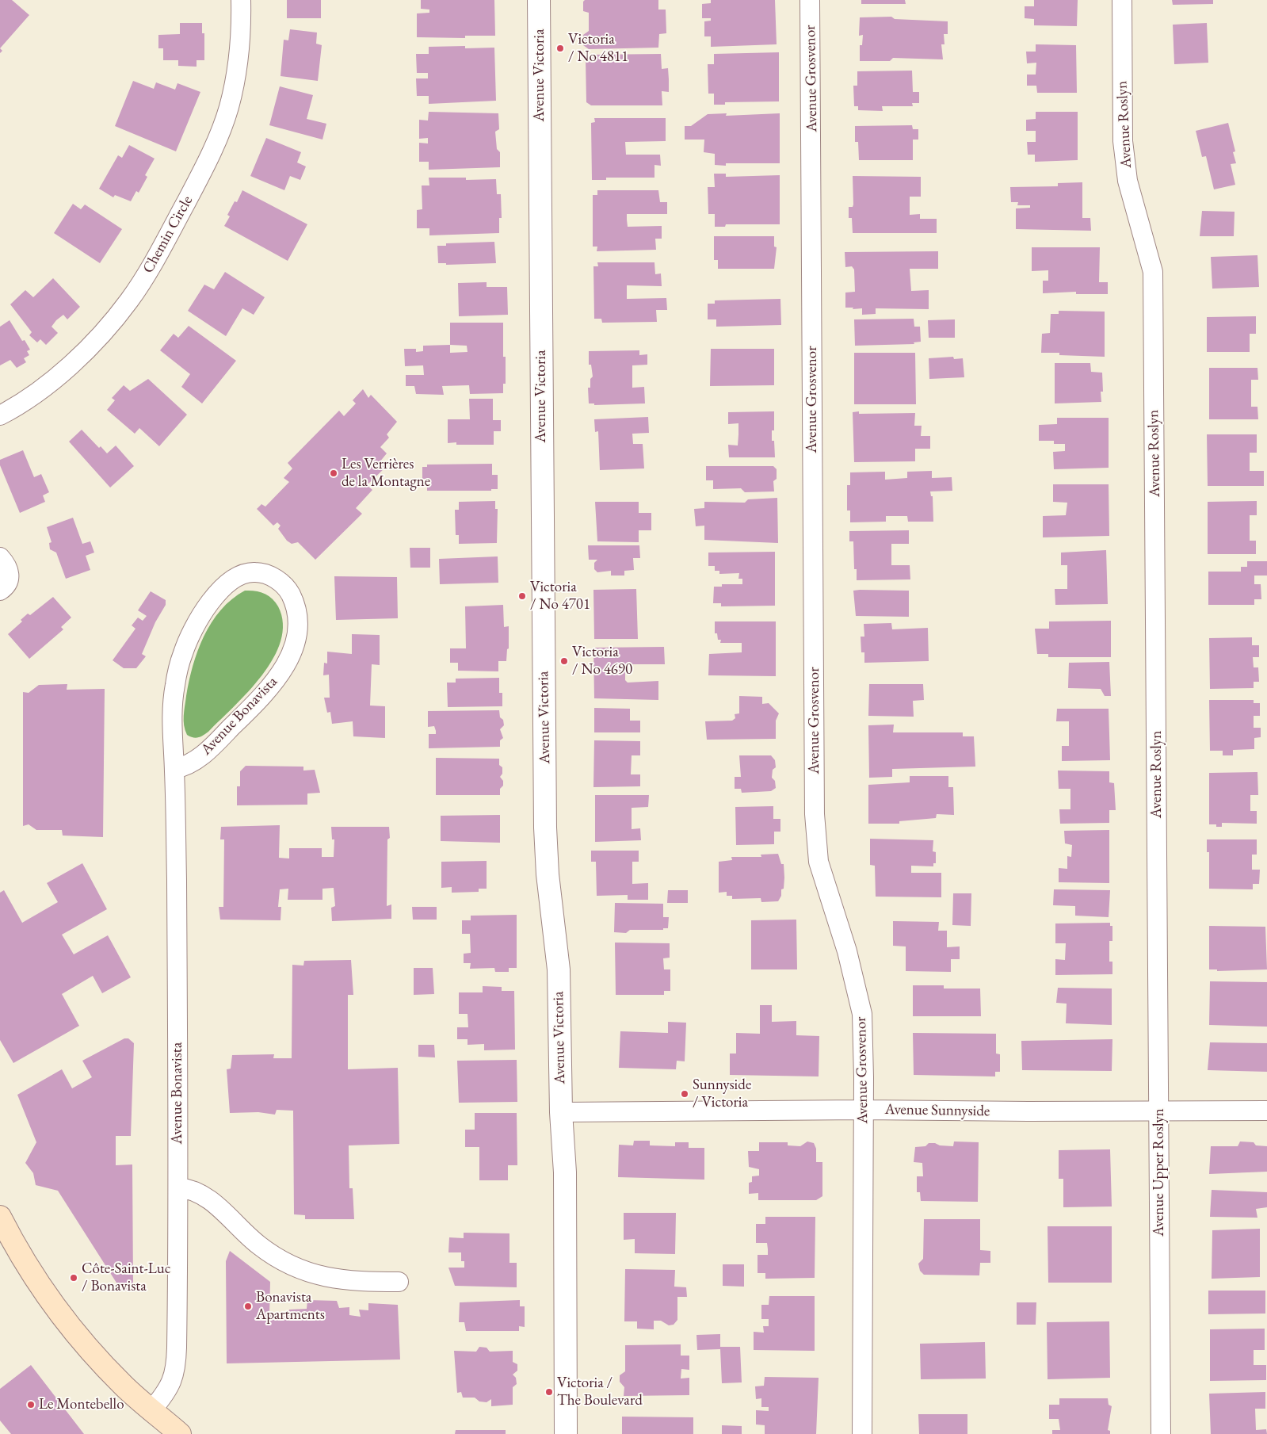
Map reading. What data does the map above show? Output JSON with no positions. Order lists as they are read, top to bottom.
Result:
{
  "streets": {
    "street": [
      "Avenue Victoria",
      "Avenue Grosvenor",
      "Avenue Roslyn",
      "Chemin Circle",
      "Avenue Bonavista",
      "Avenue Sunnyside",
      "Avenue Upper Roslyn"
    ]
  },
  "crossings": [
    ["Avenue Victoria", "Avenue Sunnyside"],
    ["Avenue Grosvenor", "Avenue Sunnyside"],
    ["Avenue Roslyn", "Avenue Upper Roslyn"],
    ["Avenue Sunnyside", "Avenue Upper Roslyn"]
  ],
  "places": [
    "Victoria / No 4811",
    "Les Verrières de la Montagne",
    "Victoria / No 4701",
    "Victoria / No 4690",
    "Sunnyside / Victoria",
    "Côte-Saint-Luc / Bonavista",
    "Bonavista Apartments",
    "Victoria / The Boulevard",
    "Le Montebello"
  ]
}
